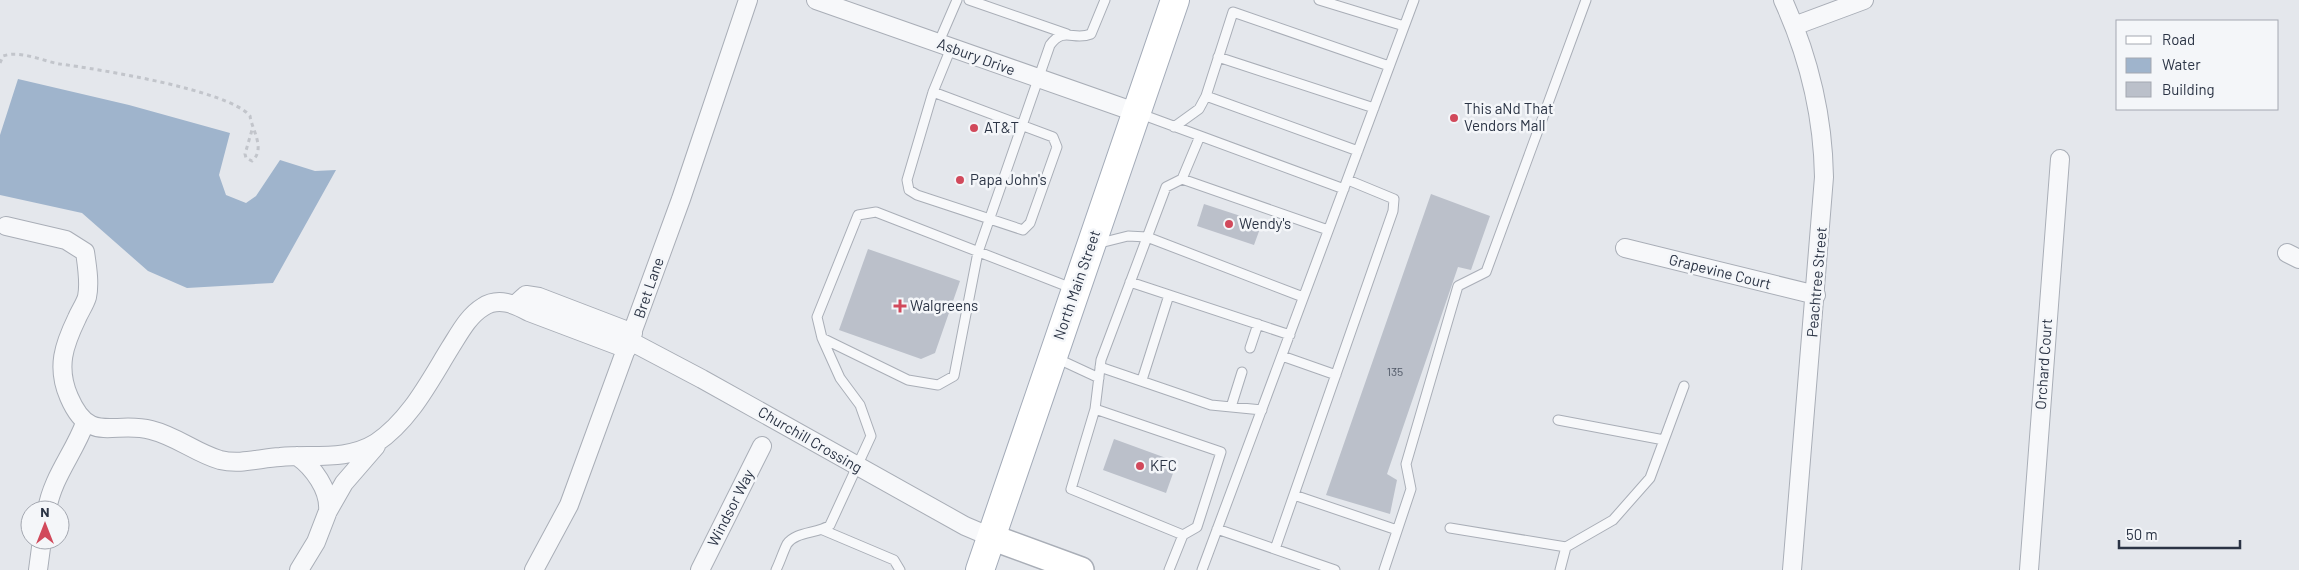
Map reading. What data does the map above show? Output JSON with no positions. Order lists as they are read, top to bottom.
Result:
{
  "streets": {
    "main road": ["North Main Street"],
    "street": [
      "Asbury Drive",
      "Grapevine Court",
      "Peachtree Street",
      "Bret Lane",
      "Orchard Court",
      "Churchill Crossing",
      "Windsor Way"
    ]
  },
  "crossings": [
    ["Asbury Drive", "North Main Street"],
    ["Grapevine Court", "Peachtree Street"],
    ["North Main Street", "Churchill Crossing"],
    ["Bret Lane", "Churchill Crossing"]
  ],
  "places": {
    "other": [
      "This aNd That Vendors Mall",
      "AT&T",
      "Papa John's",
      "Wendy's",
      "KFC"
    ],
    "health": ["Walgreens"]
  },
  "house_numbers": ["135"],
  "legend": ["Road", "Water", "Building"],
  "scale_bar": "50 m",
  "north": "top"
}
